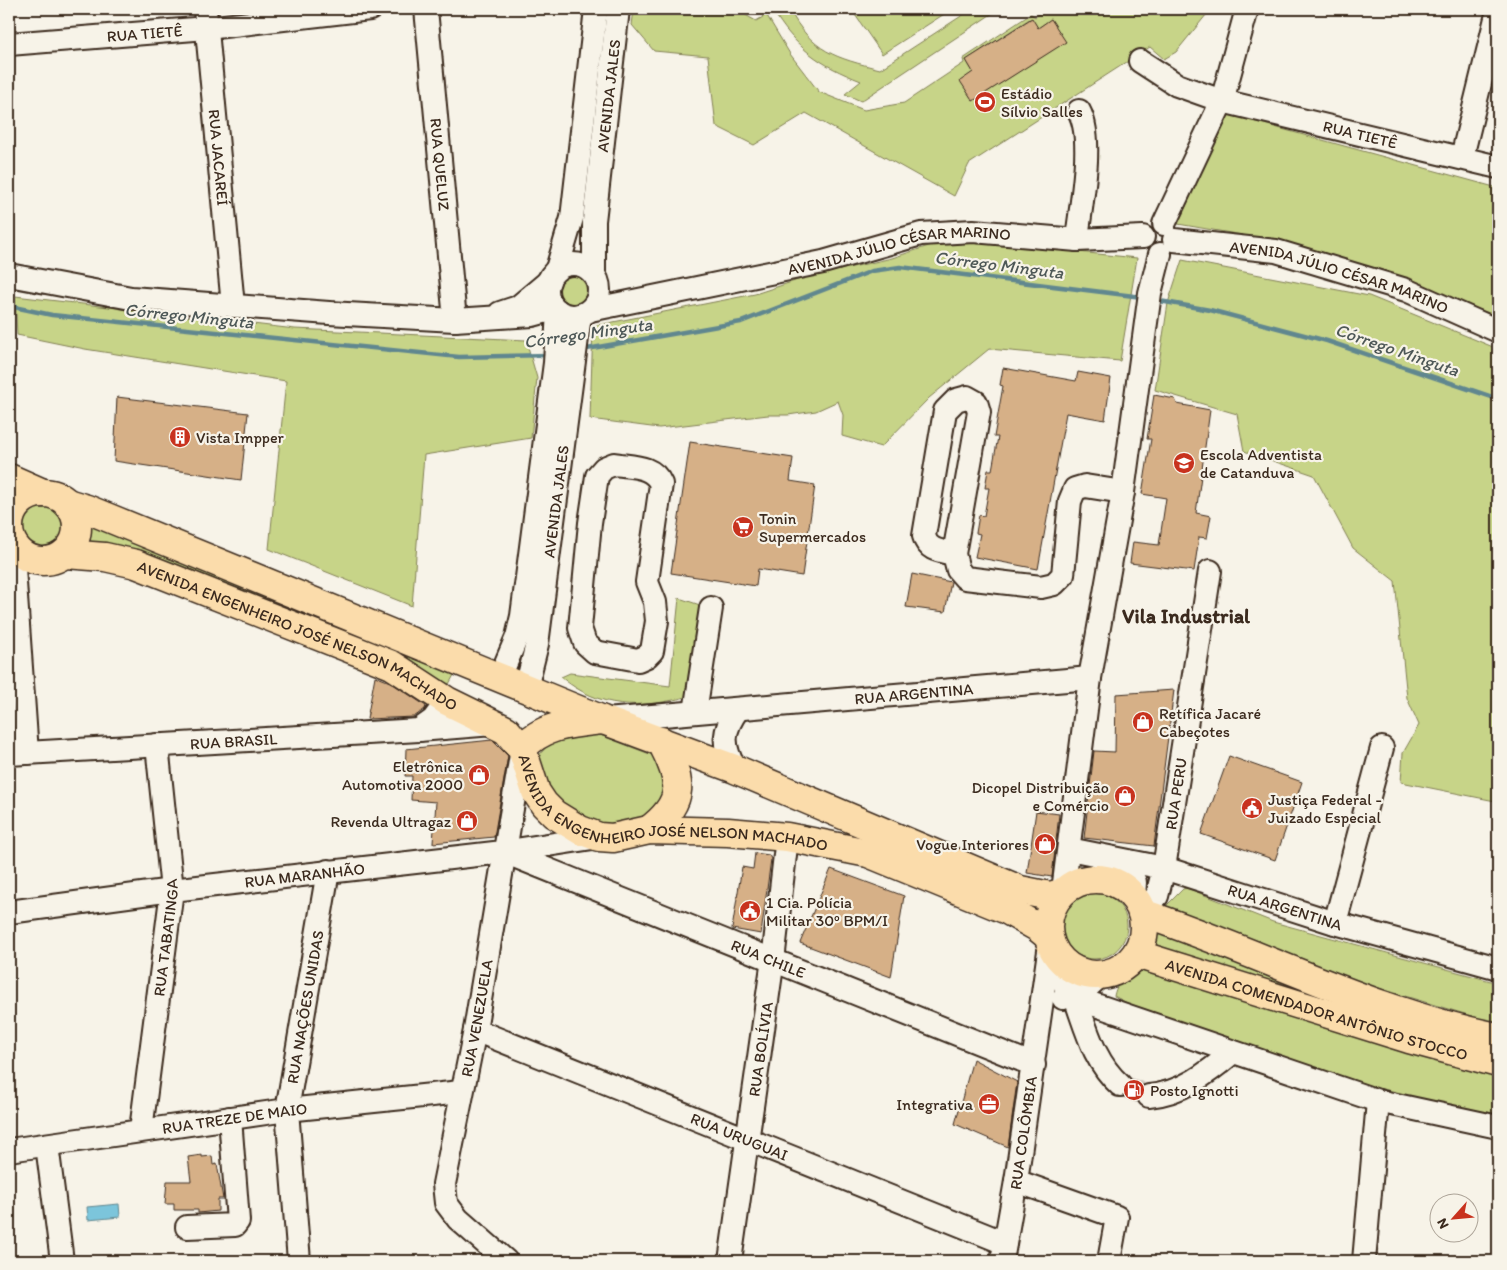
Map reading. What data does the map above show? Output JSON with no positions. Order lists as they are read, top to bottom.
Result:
{
  "streets": {
    "main road": ["AVENIDA ENGENHEIRO JOSÉ NELSON MACHADO", "AVENIDA COMENDADOR ANTÔNIO STOCCO"],
    "street": [
      "RUA TIETÊ",
      "AVENIDA JALES",
      "RUA JACAREÍ",
      "RUA QUELUZ",
      "AVENIDA JÚLIO CÉSAR MARINO",
      "RUA ARGENTINA",
      "RUA BRASIL",
      "RUA PERU",
      "RUA MARANHÃO",
      "RUA TABATINGA",
      "RUA CHILE",
      "RUA NAÇÕES UNIDAS",
      "RUA VENEZUELA",
      "RUA BOLÍVIA",
      "RUA TREZE DE MAIO",
      "RUA COLÔMBIA",
      "RUA URUGUAI"
    ]
  },
  "crossings": [
    ["RUA TIETÊ", "RUA JACAREÍ"],
    ["AVENIDA JALES", "AVENIDA JÚLIO CÉSAR MARINO"],
    ["AVENIDA JALES", "AVENIDA ENGENHEIRO JOSÉ NELSON MACHADO"],
    ["RUA JACAREÍ", "AVENIDA JÚLIO CÉSAR MARINO"],
    ["RUA QUELUZ", "AVENIDA JÚLIO CÉSAR MARINO"],
    ["AVENIDA ENGENHEIRO JOSÉ NELSON MACHADO", "RUA ARGENTINA"],
    ["AVENIDA ENGENHEIRO JOSÉ NELSON MACHADO", "RUA BRASIL"],
    ["AVENIDA ENGENHEIRO JOSÉ NELSON MACHADO", "RUA PERU"],
    ["AVENIDA ENGENHEIRO JOSÉ NELSON MACHADO", "RUA MARANHÃO"],
    ["AVENIDA ENGENHEIRO JOSÉ NELSON MACHADO", "AVENIDA COMENDADOR ANTÔNIO STOCCO"],
    ["AVENIDA ENGENHEIRO JOSÉ NELSON MACHADO", "RUA VENEZUELA"],
    ["AVENIDA ENGENHEIRO JOSÉ NELSON MACHADO", "RUA BOLÍVIA"],
    ["AVENIDA ENGENHEIRO JOSÉ NELSON MACHADO", "RUA COLÔMBIA"],
    ["RUA ARGENTINA", "RUA PERU"],
    ["RUA ARGENTINA", "RUA MARANHÃO"],
    ["RUA ARGENTINA", "RUA VENEZUELA"],
    ["RUA BRASIL", "RUA TABATINGA"],
    ["RUA PERU", "AVENIDA COMENDADOR ANTÔNIO STOCCO"],
    ["RUA PERU", "RUA COLÔMBIA"],
    ["RUA MARANHÃO", "RUA TABATINGA"],
    ["RUA MARANHÃO", "RUA CHILE"],
    ["RUA MARANHÃO", "RUA NAÇÕES UNIDAS"],
    ["RUA MARANHÃO", "RUA VENEZUELA"],
    ["RUA TABATINGA", "RUA TREZE DE MAIO"],
    ["RUA CHILE", "RUA VENEZUELA"],
    ["RUA CHILE", "RUA BOLÍVIA"],
    ["RUA CHILE", "RUA COLÔMBIA"],
    ["RUA NAÇÕES UNIDAS", "RUA TREZE DE MAIO"],
    ["AVENIDA COMENDADOR ANTÔNIO STOCCO", "RUA COLÔMBIA"],
    ["RUA VENEZUELA", "RUA TREZE DE MAIO"],
    ["RUA VENEZUELA", "RUA URUGUAI"],
    ["RUA BOLÍVIA", "RUA URUGUAI"],
    ["RUA COLÔMBIA", "RUA URUGUAI"]
  ],
  "districts": ["Vila Industrial"],
  "water": ["Córrego Minguta"],
  "places": {
    "sports": ["Estádio Sílvio Salles"],
    "building": ["Vista Impper"],
    "school or university": ["Escola Adventista de Catanduva"],
    "supermarket": ["Tonin Supermercados"],
    "shop": [
      "Retífica Jacaré Cabeçotes",
      "Eletrônica Automotiva 2000",
      "Dicopel Distribuição e Comércio",
      "Revenda Ultragaz",
      "Vogue Interiores"
    ],
    "public building": ["Justiça Federal - Juizado Especial", "1 Cia. Polícia Militar 30º BPM/I"],
    "fuel station": ["Posto Ignotti"],
    "office": ["Integrativa"]
  },
  "north": "bottom left"
}
